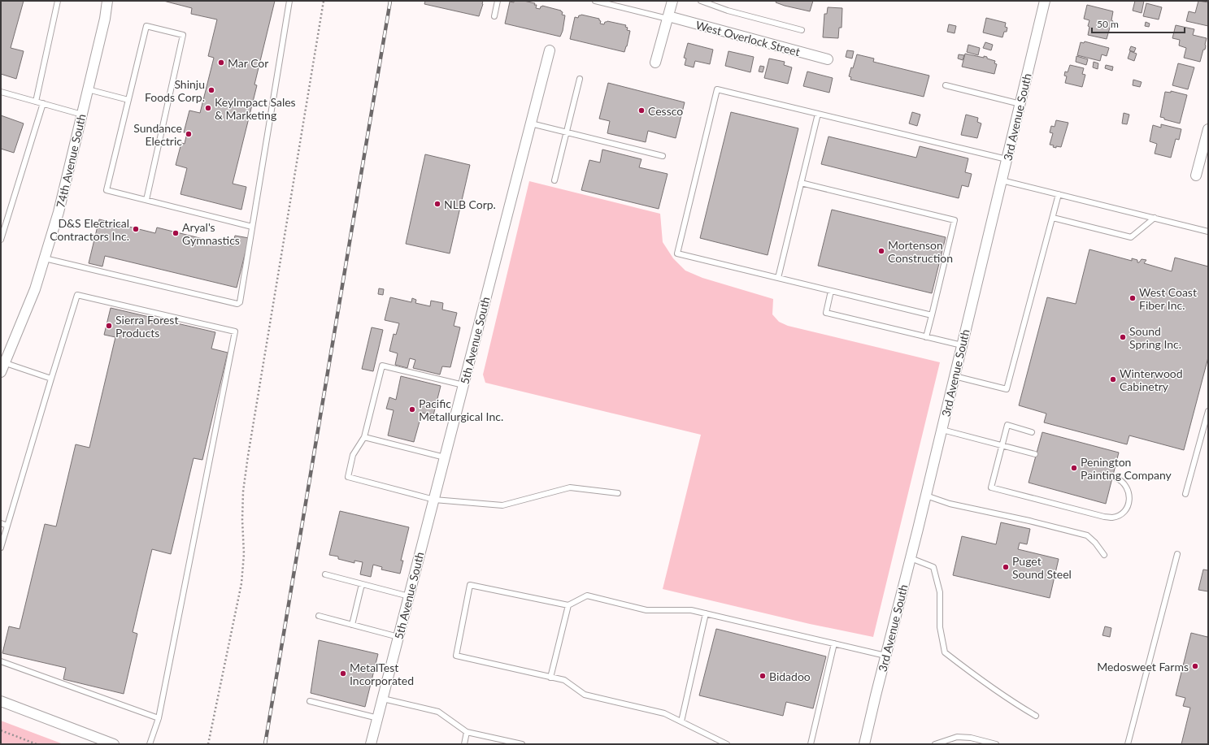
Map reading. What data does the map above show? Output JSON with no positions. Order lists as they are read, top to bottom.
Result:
{
  "streets": {
    "street": [
      "West Overlock Street",
      "3rd Avenue South",
      "74th Avenue South",
      "5th Avenue South"
    ]
  },
  "places": [
    "Mar Cor",
    "Shinju Foods Corp.",
    "KeyImpact Sales & Marketing",
    "Cessco",
    "Sundance Electric",
    "NLB Corp.",
    "D&S Electrical Contractors Inc.",
    "Aryal's Gymnastics",
    "Mortenson Construction",
    "West Coast Fiber Inc.",
    "Sierra Forest Products",
    "Sound Spring Inc.",
    "Winterwood Cabinetry",
    "Pacific Metallurgical Inc.",
    "Penington Painting Company",
    "Puget Sound Steel",
    "Medosweet Farms",
    "MetalTest Incorporated",
    "Bidadoo"
  ],
  "scale_bar": "50 m"
}
